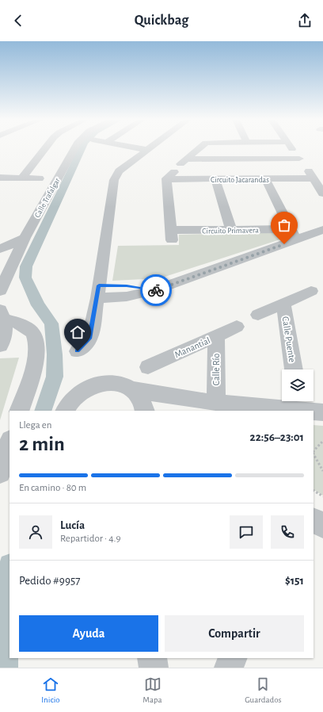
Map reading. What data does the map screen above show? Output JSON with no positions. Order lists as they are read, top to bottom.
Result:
{
  "streets": {
    "street": [
      "Circuito Jacarandas",
      "Calle Trafalgar",
      "Circuito Primavera",
      "Calle Puente",
      "Manantial",
      "Calle Río"
    ]
  },
  "crossings": [
    ["Circuito Jacarandas", "Circuito Primavera"],
    ["Manantial", "Calle Río"]
  ],
  "page": {
    "header": "Quickbag",
    "heading": ["2 min", "Llega en", "22:56–23:01"],
    "panel": [
      "Lucía",
      "Repartidor · 4.9",
      "Pedido #9957",
      "$151"
    ],
    "bar": "En camino · 80 m",
    "buttons": ["Ayuda", "Compartir"],
    "tabs": ["Inicio", "Mapa", "Guardados"]
  }
}
